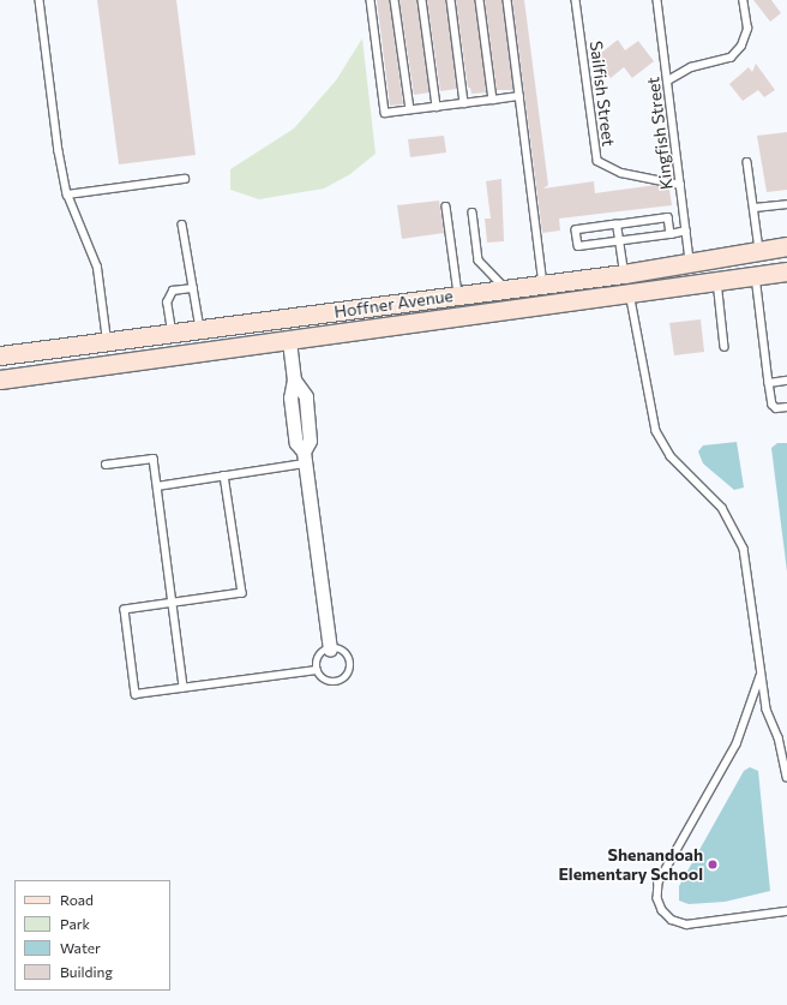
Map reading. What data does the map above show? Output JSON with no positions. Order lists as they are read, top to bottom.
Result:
{
  "streets": {
    "main road": ["Hoffner Avenue"],
    "lane": ["Sailfish Street", "Kingfish Street"]
  },
  "crossings": [
    ["Sailfish Street", "Kingfish Street"],
    ["Kingfish Street", "Hoffner Avenue"]
  ],
  "places": ["Shenandoah Elementary School"],
  "legend": [
    "Road",
    "Park",
    "Water",
    "Building"
  ]
}
